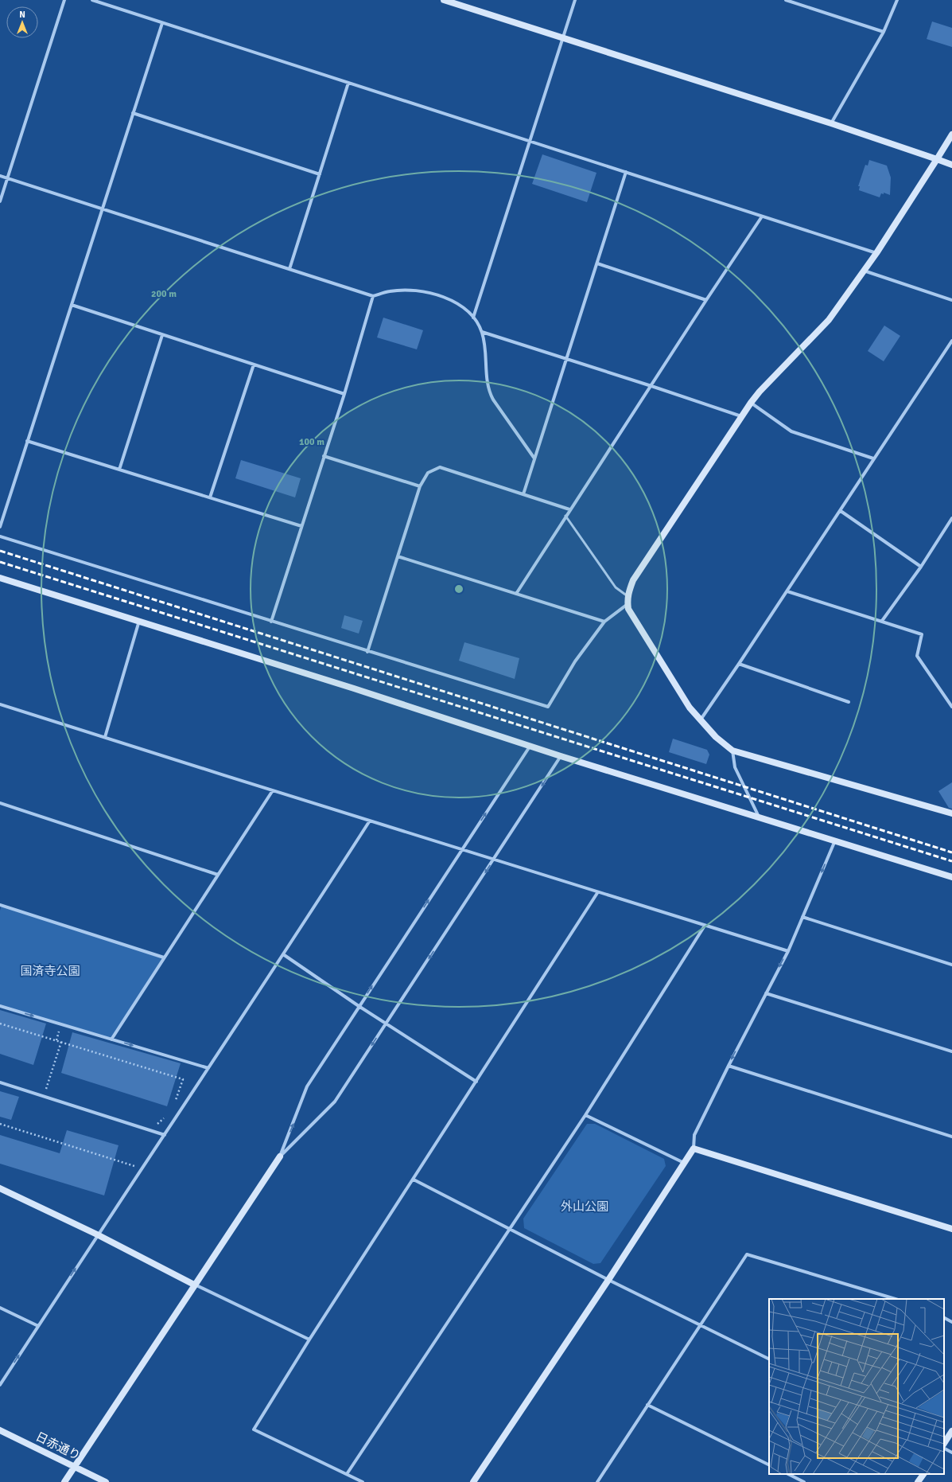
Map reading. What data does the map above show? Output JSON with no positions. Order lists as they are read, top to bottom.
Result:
{
  "streets": {
    "street": ["日赤通り"]
  },
  "parks": ["国済寺公園", "外山公園"],
  "north": "top",
  "rings": ["200 m", "100 m"]
}
